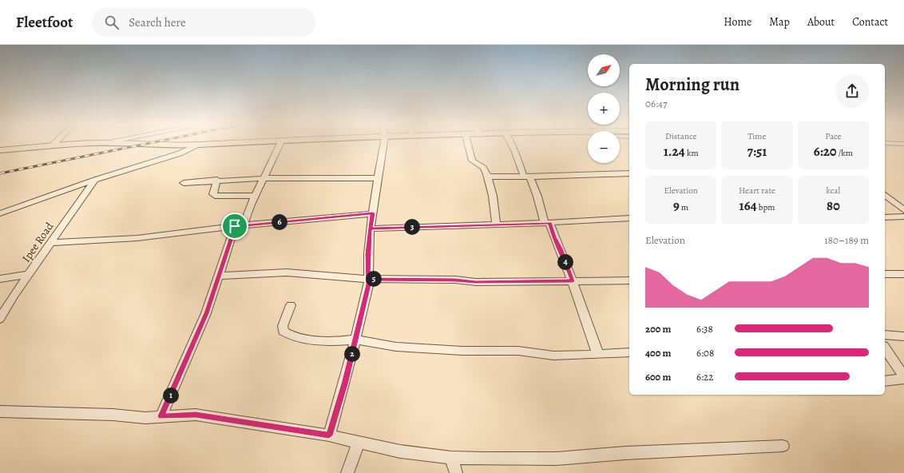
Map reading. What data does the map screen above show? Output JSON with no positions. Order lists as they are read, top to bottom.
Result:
{
  "streets": {
    "street": ["Ipee Road"]
  },
  "north": "top right",
  "page": {
    "header": "Fleetfoot",
    "search": "Search here",
    "nav": [
      "Home",
      "Map",
      "About",
      "Contact"
    ],
    "map_buttons": ["+", "−"],
    "heading": ["Morning run", "06:47"],
    "stats": [
      ["Distance", "1.24 km"],
      ["Time", "7:51"],
      ["Pace", "6:20 /km"],
      ["Elevation", "9 m"],
      ["Heart rate", "164 bpm"],
      ["kcal", "80"]
    ],
    "pins": [
      "6",
      "3",
      "4",
      "5",
      "2",
      "1"
    ],
    "chart": ["Elevation", "180–189 m"],
    "list": [
      {
        "name": "200 m",
        "note": "6:38"
      },
      {
        "name": "400 m",
        "note": "6:08"
      },
      {
        "name": "600 m",
        "note": "6:22"
      }
    ]
  }
}
